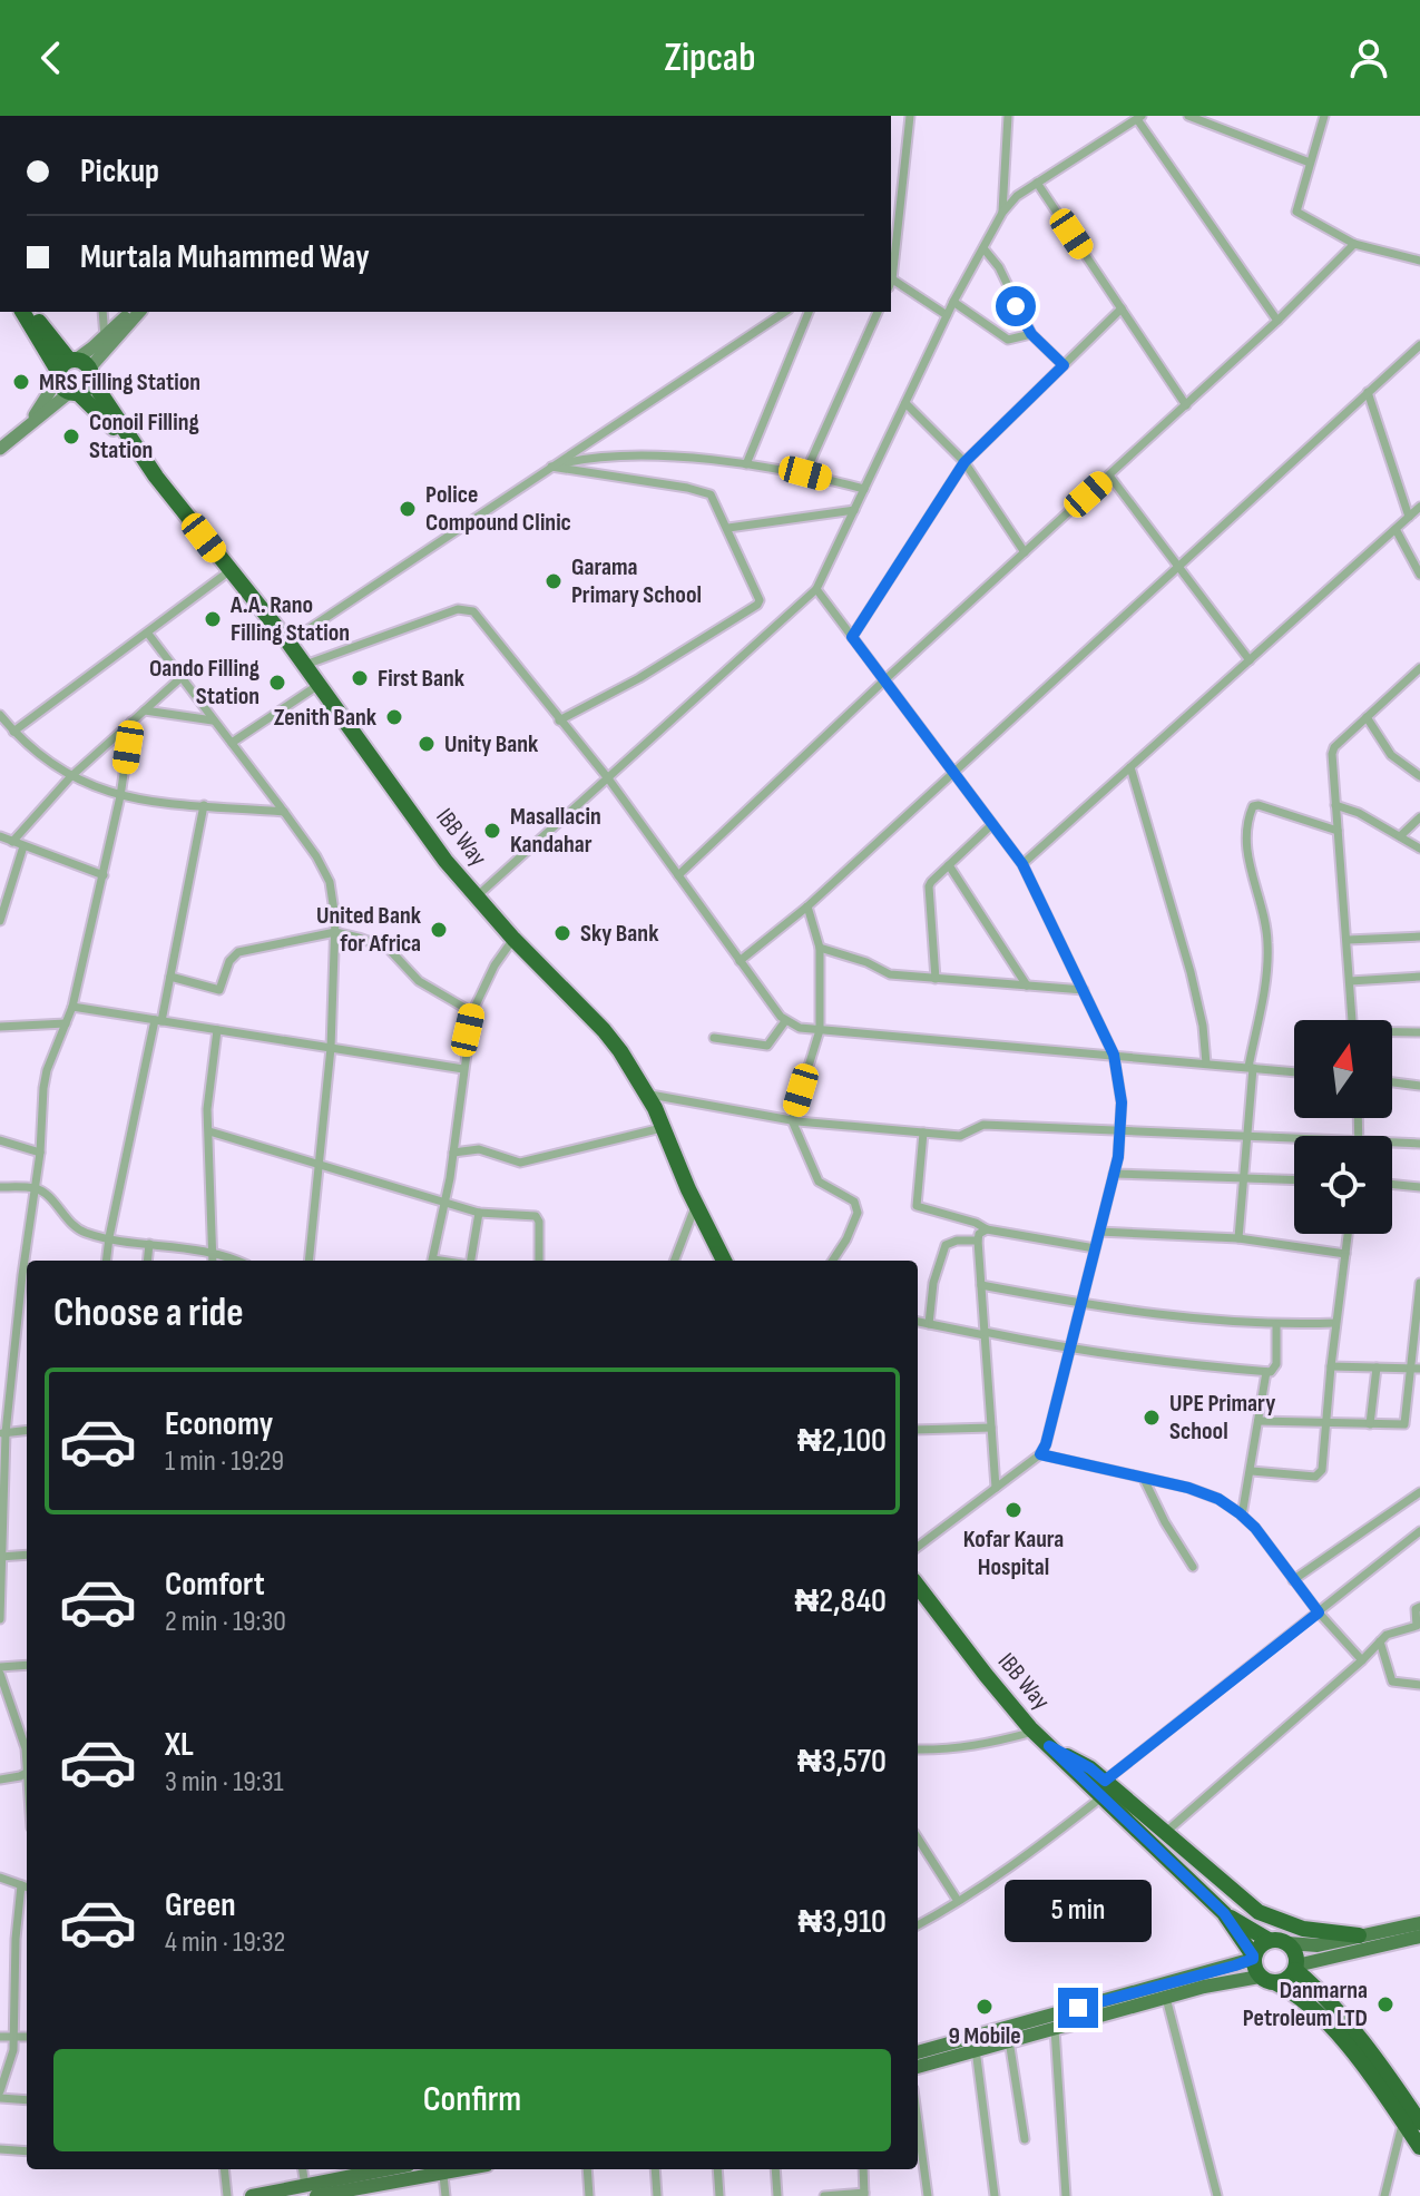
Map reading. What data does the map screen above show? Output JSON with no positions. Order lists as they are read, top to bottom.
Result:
{
  "streets": {
    "highway": ["IBB Way"]
  },
  "places": [
    "MRS Filling Station",
    "Conoil Filling Station",
    "Police Compound Clinic",
    "Garama Primary School",
    "A.A. Rano Filling Station",
    "First Bank",
    "Oando Filling Station",
    "Zenith Bank",
    "Unity Bank",
    "Masallacin Kandahar",
    "United Bank for Africa",
    "Sky Bank",
    "UPE Primary School",
    "Kofar Kaura Hospital",
    "Danmarna Petroleum LTD",
    "9 Mobile"
  ],
  "north": "top",
  "page": {
    "header": "Zipcab",
    "banner": ["Pickup", "Murtala Muhammed Way"],
    "heading": "Choose a ride",
    "list": [
      {
        "name": "Economy",
        "note": "1 min · 19:29",
        "value": "₦2,100"
      },
      {
        "name": "Comfort",
        "note": "2 min · 19:30",
        "value": "₦2,840"
      },
      {
        "name": "XL",
        "note": "3 min · 19:31",
        "value": "₦3,570"
      },
      {
        "name": "Green",
        "note": "4 min · 19:32",
        "value": "₦3,910"
      }
    ],
    "bubble": "5 min",
    "buttons": "Confirm"
  }
}
